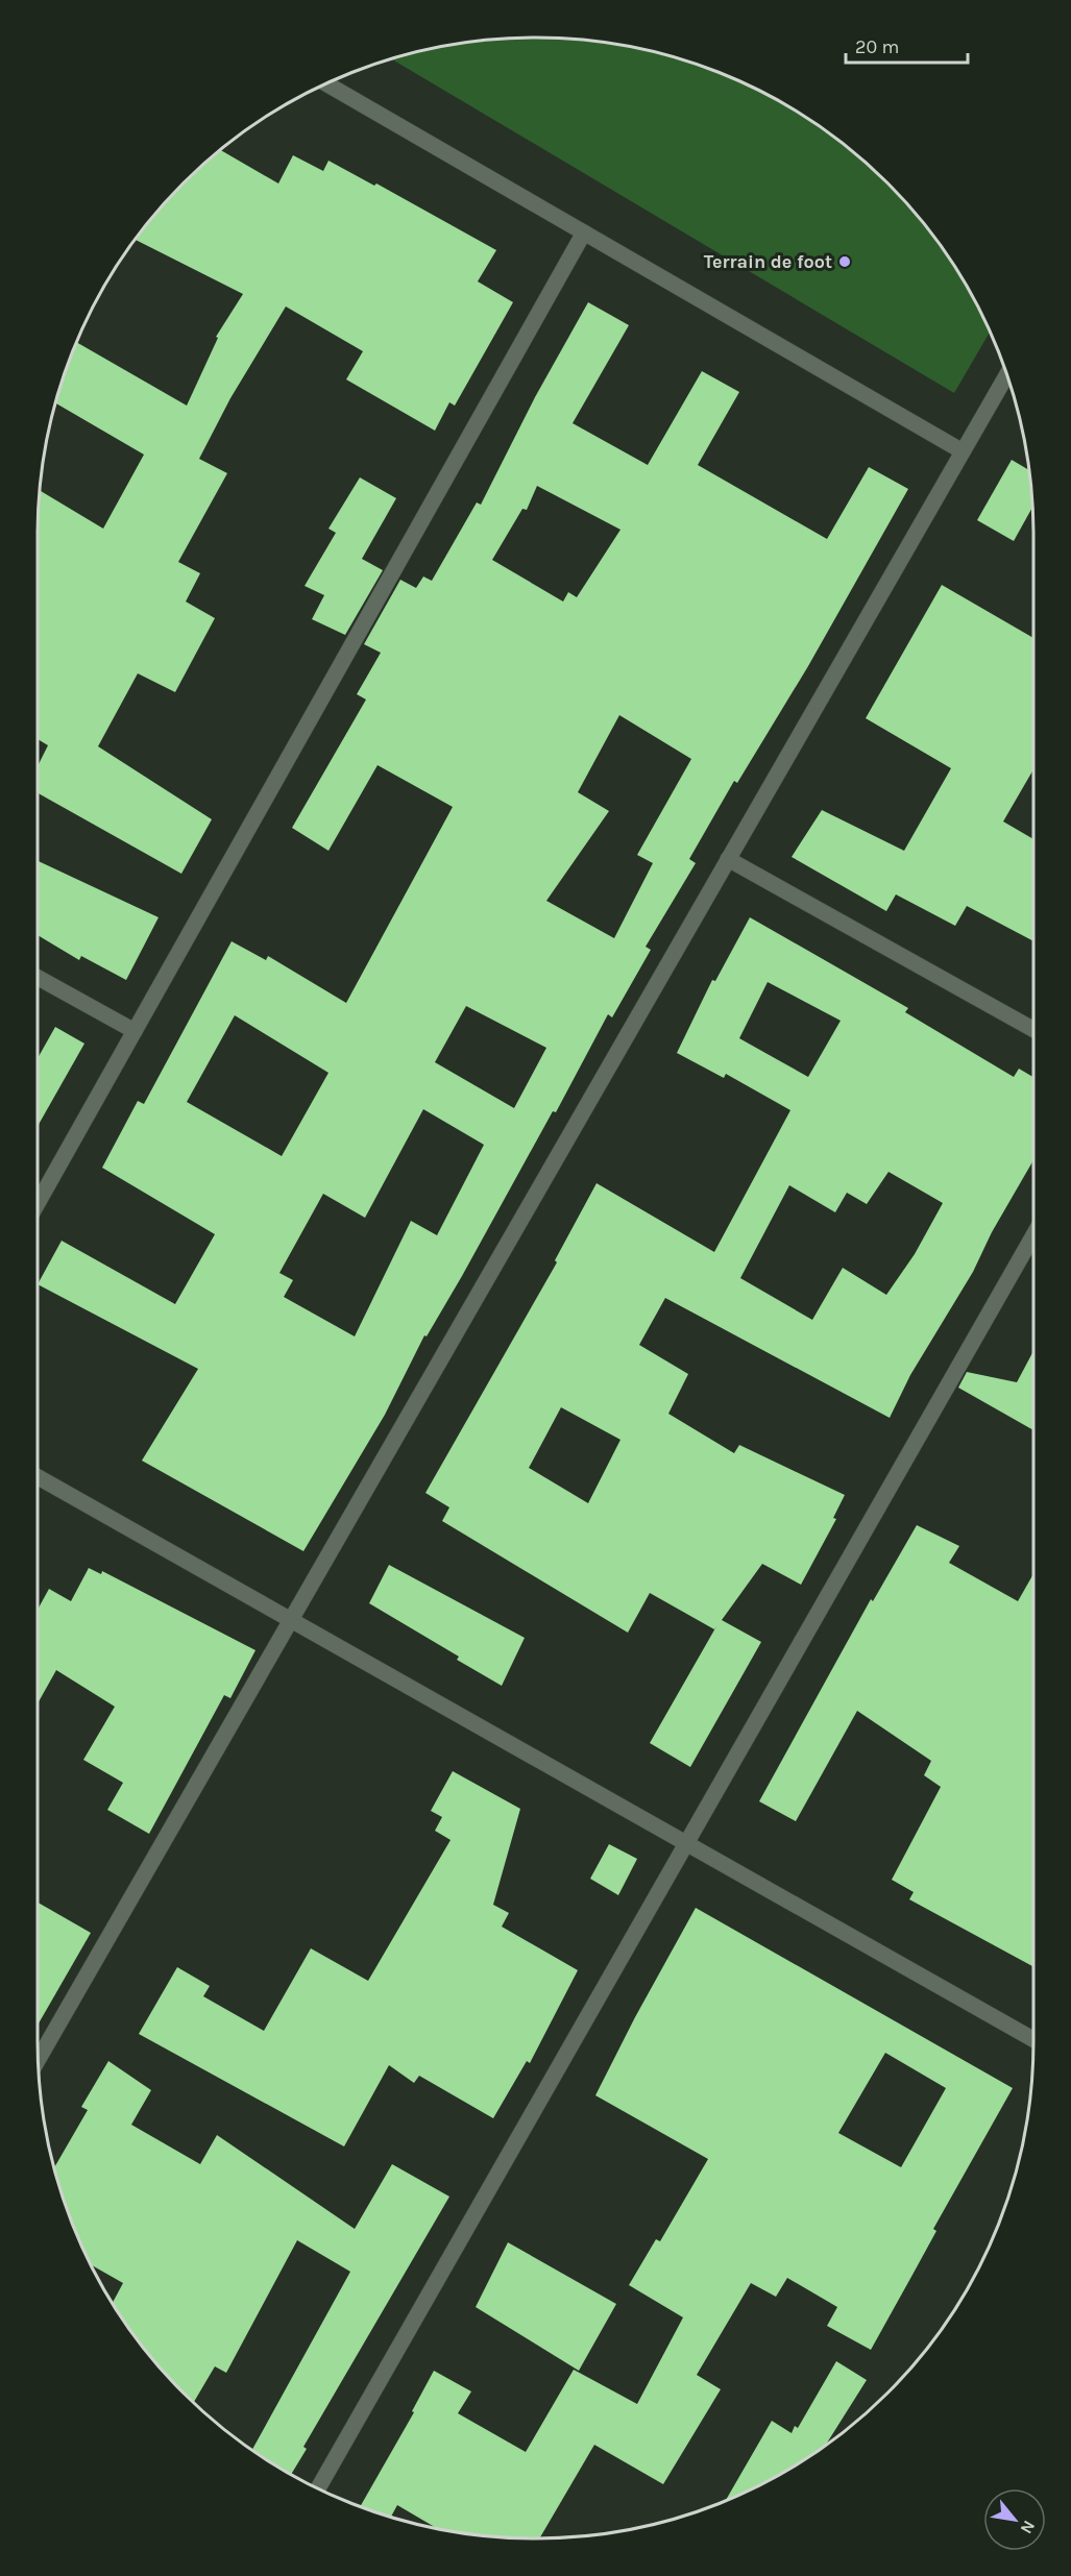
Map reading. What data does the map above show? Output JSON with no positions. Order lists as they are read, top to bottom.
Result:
{
  "places": ["Terrain de foot"],
  "scale_bar": "20 m",
  "north": "bottom right"
}
